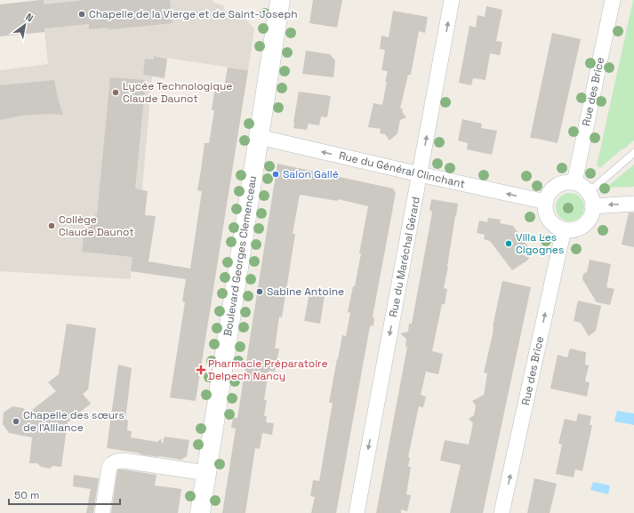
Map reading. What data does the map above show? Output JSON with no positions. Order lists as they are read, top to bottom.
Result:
{
  "streets": {
    "main road": ["Boulevard Georges Clemenceau"],
    "street": ["Rue des Brice", "Rue du Général Clinchant", "Rue du Maréchal Gérard"]
  },
  "crossings": [
    ["Rue des Brice", "Rue du Général Clinchant"],
    ["Rue du Général Clinchant", "Boulevard Georges Clemenceau"],
    ["Rue du Général Clinchant", "Rue du Maréchal Gérard"]
  ],
  "one_way": ["Rue des Brice", "Rue du Général Clinchant"],
  "places": {
    "other": [
      "Chapelle de la Vierge et de Saint-Joseph",
      "Lycée Technologique Claude Daunot",
      "Salon Gallé",
      "Collège Claude Daunot",
      "Villa Les Cigognes",
      "Sabine Antoine",
      "Chapelle des sœurs de l'Alliance"
    ],
    "health": ["Pharmacie Préparatoire Delpech Nancy"]
  },
  "scale_bar": "50 m",
  "north": "top right"
}
